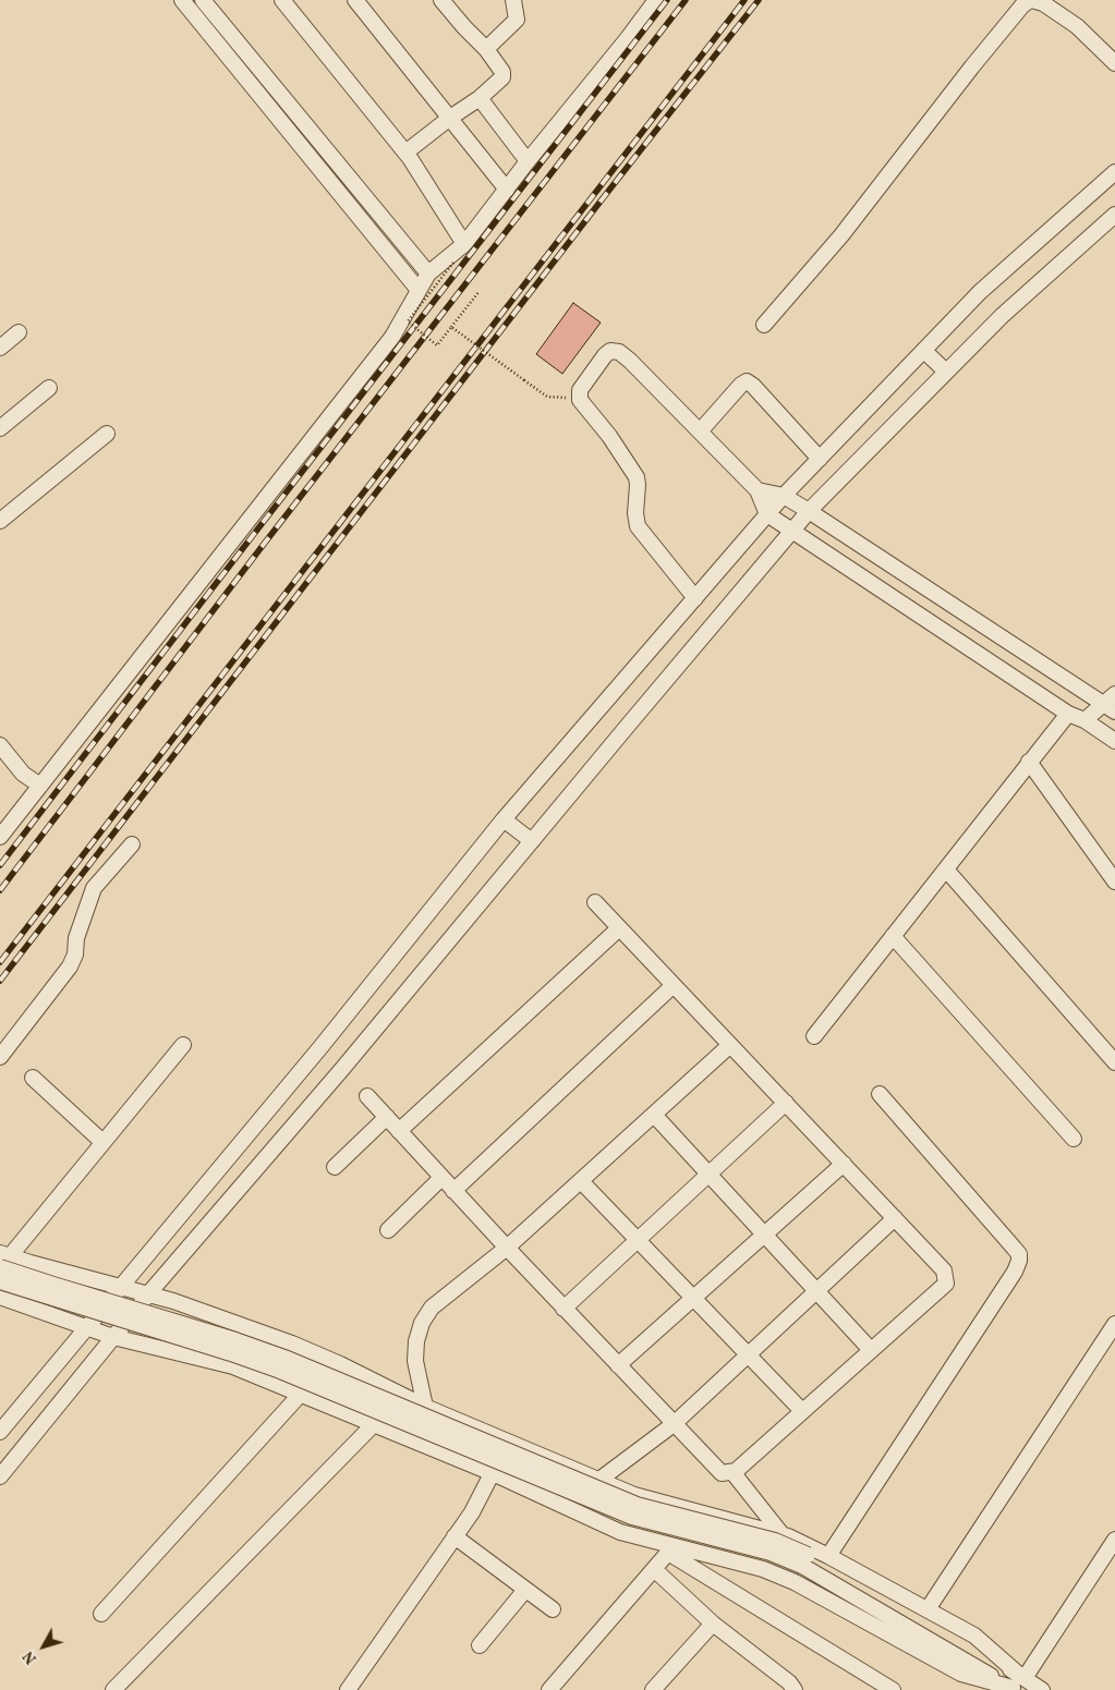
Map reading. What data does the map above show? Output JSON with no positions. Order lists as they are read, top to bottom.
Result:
{
  "north": "bottom left"
}
